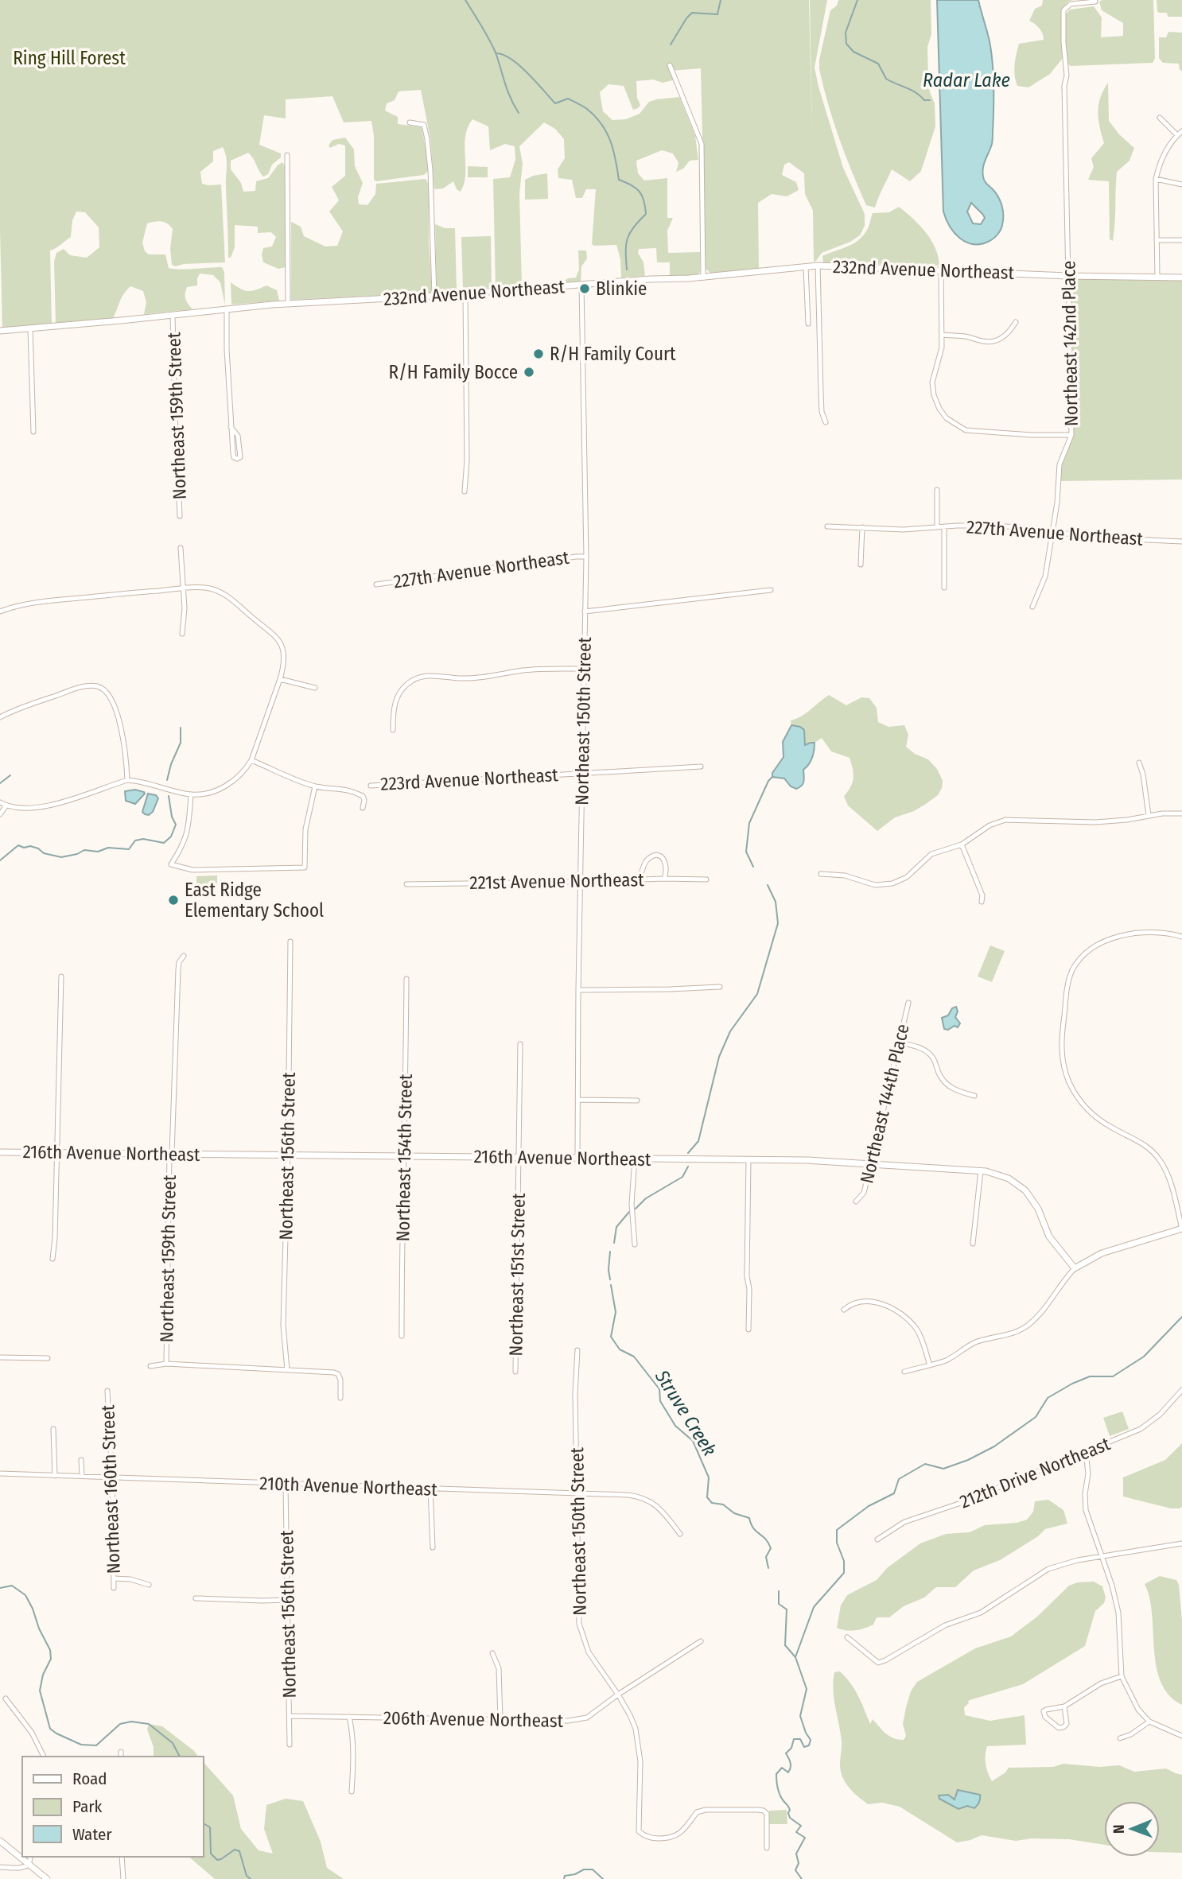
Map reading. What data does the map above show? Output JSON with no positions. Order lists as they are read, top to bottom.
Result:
{
  "streets": {
    "street": [
      "232nd Avenue Northeast",
      "Northeast 142nd Place",
      "Northeast 159th Street",
      "227th Avenue Northeast",
      "Northeast 150th Street",
      "223rd Avenue Northeast",
      "221st Avenue Northeast",
      "Northeast 144th Place",
      "216th Avenue Northeast",
      "Northeast 156th Street",
      "Northeast 154th Street",
      "Northeast 151st Street",
      "212th Drive Northeast",
      "210th Avenue Northeast",
      "Northeast 160th Street",
      "206th Avenue Northeast"
    ]
  },
  "crossings": [
    ["232nd Avenue Northeast", "Northeast 142nd Place"],
    ["232nd Avenue Northeast", "Northeast 159th Street"],
    ["232nd Avenue Northeast", "Northeast 150th Street"],
    ["Northeast 142nd Place", "227th Avenue Northeast"],
    ["Northeast 159th Street", "216th Avenue Northeast"],
    ["227th Avenue Northeast", "Northeast 150th Street"],
    ["Northeast 150th Street", "223rd Avenue Northeast"],
    ["Northeast 150th Street", "221st Avenue Northeast"],
    ["Northeast 150th Street", "216th Avenue Northeast"],
    ["Northeast 150th Street", "210th Avenue Northeast"],
    ["Northeast 150th Street", "206th Avenue Northeast"],
    ["Northeast 144th Place", "216th Avenue Northeast"],
    ["216th Avenue Northeast", "Northeast 156th Street"],
    ["216th Avenue Northeast", "Northeast 154th Street"],
    ["216th Avenue Northeast", "Northeast 151st Street"],
    ["Northeast 156th Street", "210th Avenue Northeast"],
    ["Northeast 156th Street", "206th Avenue Northeast"],
    ["210th Avenue Northeast", "Northeast 160th Street"]
  ],
  "water": ["Radar Lake", "Struve Creek"],
  "parks": ["Ring Hill Forest"],
  "places": [
    "Blinkie",
    "R/H Family Court",
    "R/H Family Bocce",
    "East Ridge Elementary School"
  ],
  "legend": ["Road", "Park", "Water"],
  "north": "left"
}
